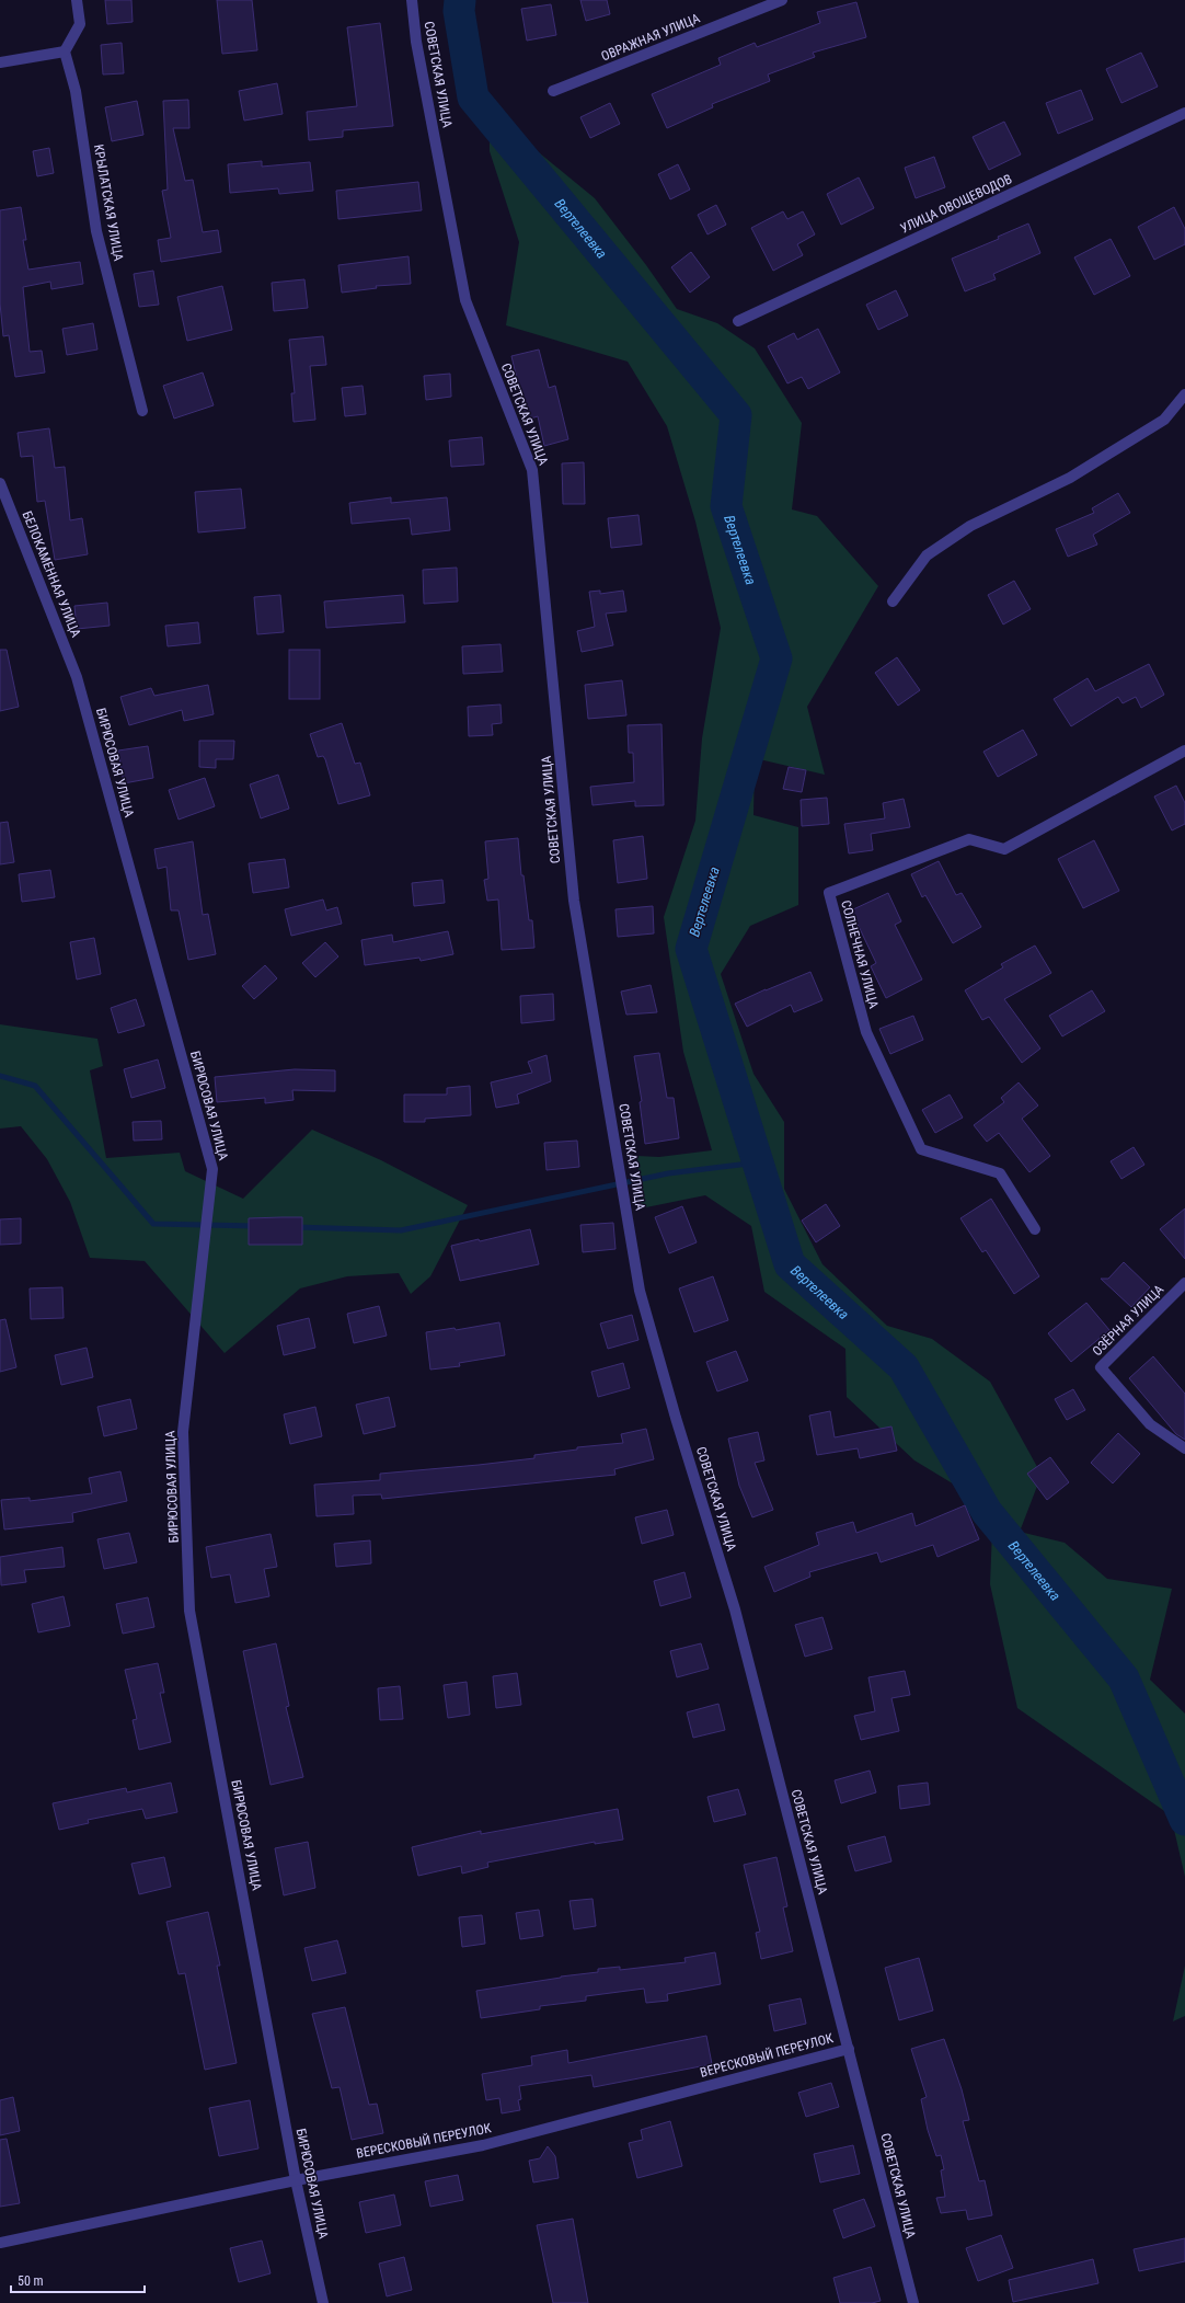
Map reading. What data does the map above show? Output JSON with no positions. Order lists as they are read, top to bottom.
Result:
{
  "streets": {
    "street": [
      "ОВРАЖНАЯ УЛИЦА",
      "СОВЕТСКАЯ УЛИЦА",
      "КРЫЛАТСКАЯ УЛИЦА",
      "УЛИЦА ОВОЩЕВОДОВ",
      "БЕЛОКАМЕННАЯ УЛИЦА",
      "БИРЮСОВАЯ УЛИЦА",
      "СОЛНЕЧНАЯ УЛИЦА",
      "ОЗЁРНАЯ УЛИЦА",
      "ВЕРЕСКОВЫЙ ПЕРЕУЛОК"
    ]
  },
  "crossings": [
    ["СОВЕТСКАЯ УЛИЦА", "ВЕРЕСКОВЫЙ ПЕРЕУЛОК"],
    ["БЕЛОКАМЕННАЯ УЛИЦА", "БИРЮСОВАЯ УЛИЦА"],
    ["БИРЮСОВАЯ УЛИЦА", "ВЕРЕСКОВЫЙ ПЕРЕУЛОК"]
  ],
  "water": ["Вертелеевка"],
  "scale_bar": "50 m"
}
